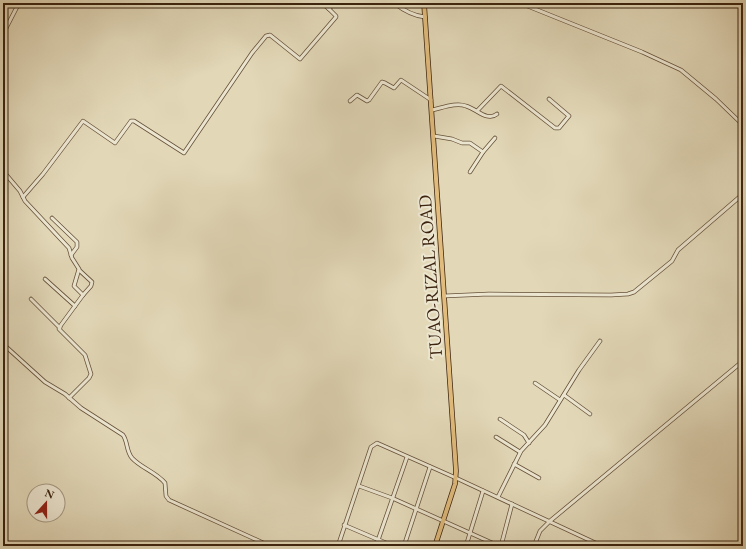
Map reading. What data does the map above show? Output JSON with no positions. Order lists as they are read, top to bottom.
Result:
{
  "streets": {
    "main road": ["TUAO-RIZAL ROAD"]
  },
  "north": "top"
}
